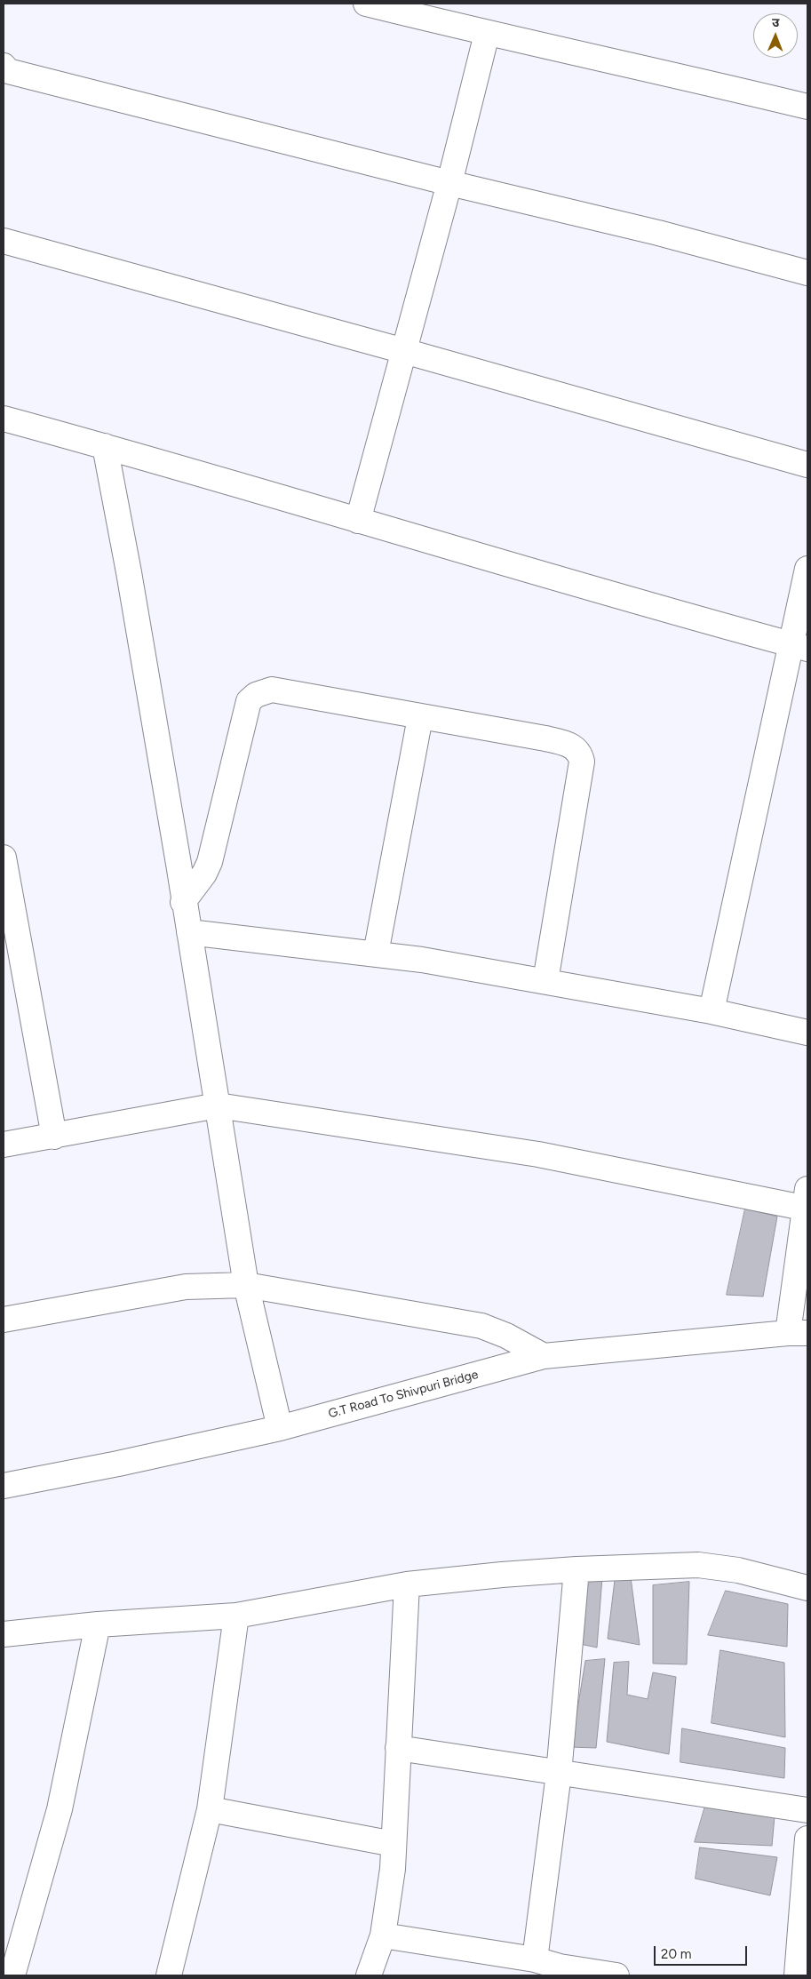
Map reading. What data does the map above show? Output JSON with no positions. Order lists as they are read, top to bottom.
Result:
{
  "streets": {
    "street": ["G.T Road To Shivpuri Bridge"]
  },
  "scale_bar": "20 m",
  "north": "top"
}
